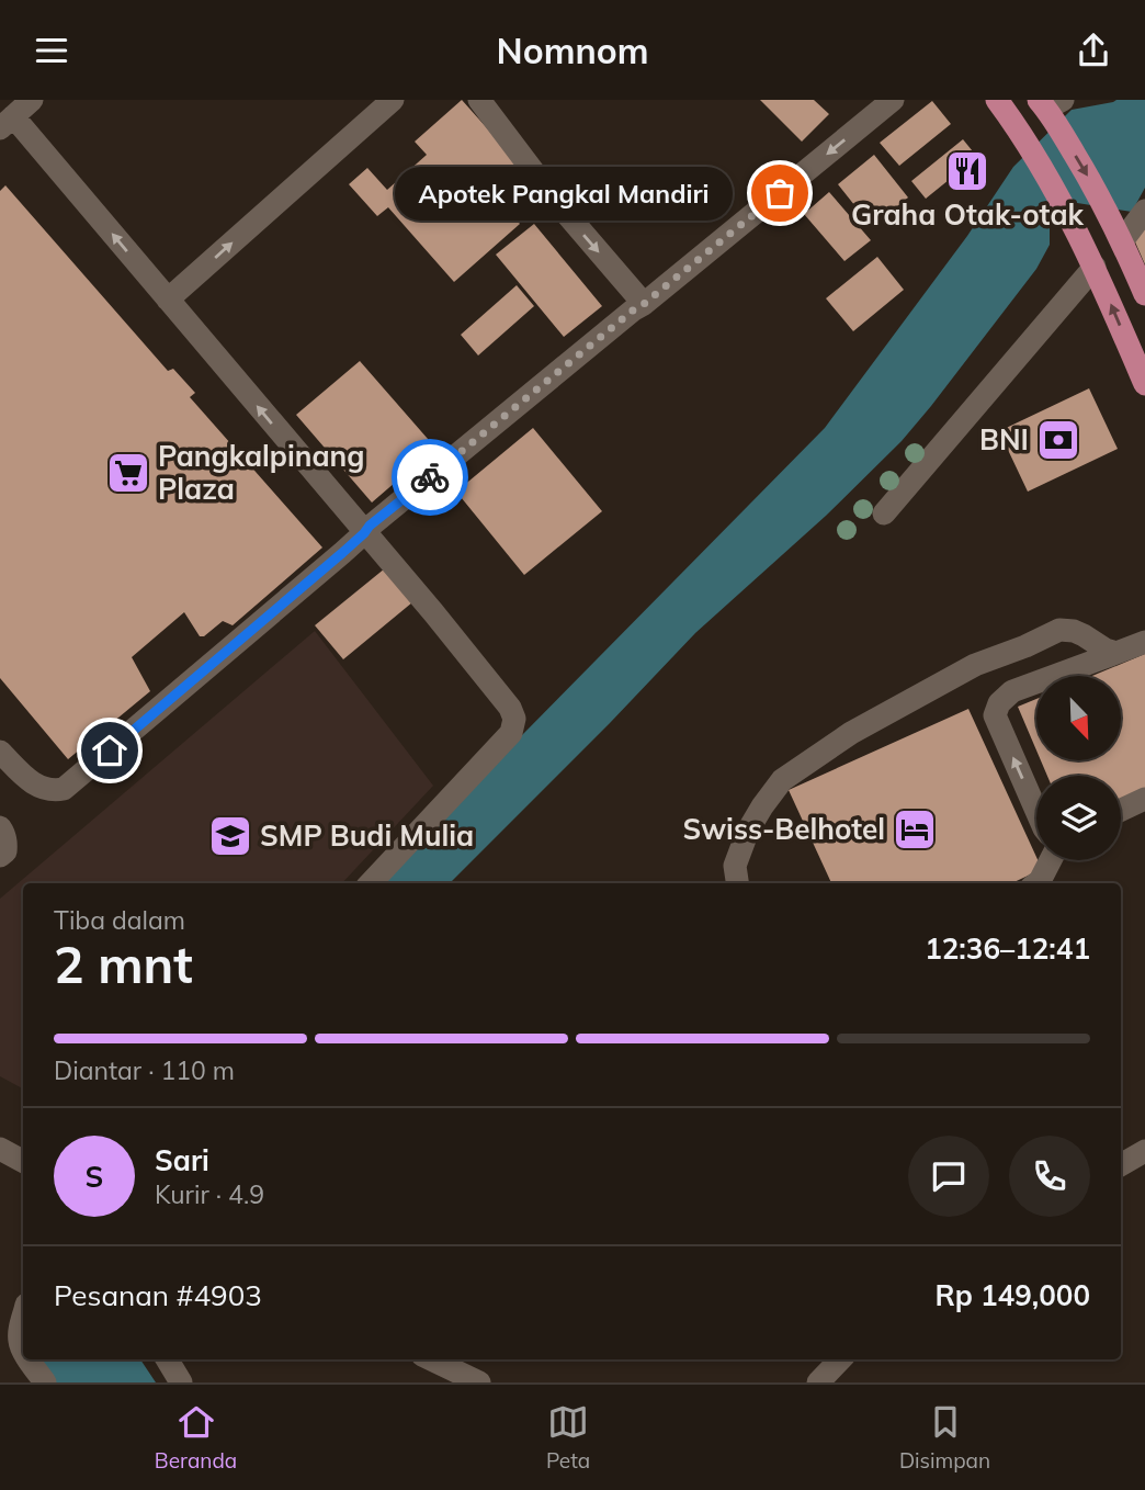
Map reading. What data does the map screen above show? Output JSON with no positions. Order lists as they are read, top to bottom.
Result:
{
  "places": {
    "restaurant": ["Graha Otak-otak"],
    "other": ["Apotek Pangkal Mandiri"],
    "bank": ["BNI"],
    "supermarket": ["Pangkalpinang Plaza"],
    "hotel": ["Swiss-Belhotel"],
    "school or university": ["SMP Budi Mulia"]
  },
  "north": "bottom right",
  "page": {
    "header": "Nomnom",
    "bubble": "Apotek Pangkal Mandiri",
    "heading": ["2 mnt", "Tiba dalam", "12:36–12:41"],
    "panel": [
      "Sari",
      "Kurir · 4.9",
      "Pesanan #4903",
      "Rp 149,000"
    ],
    "bar": "Diantar · 110 m",
    "round": "S",
    "tabs": ["Beranda", "Peta", "Disimpan"]
  }
}
